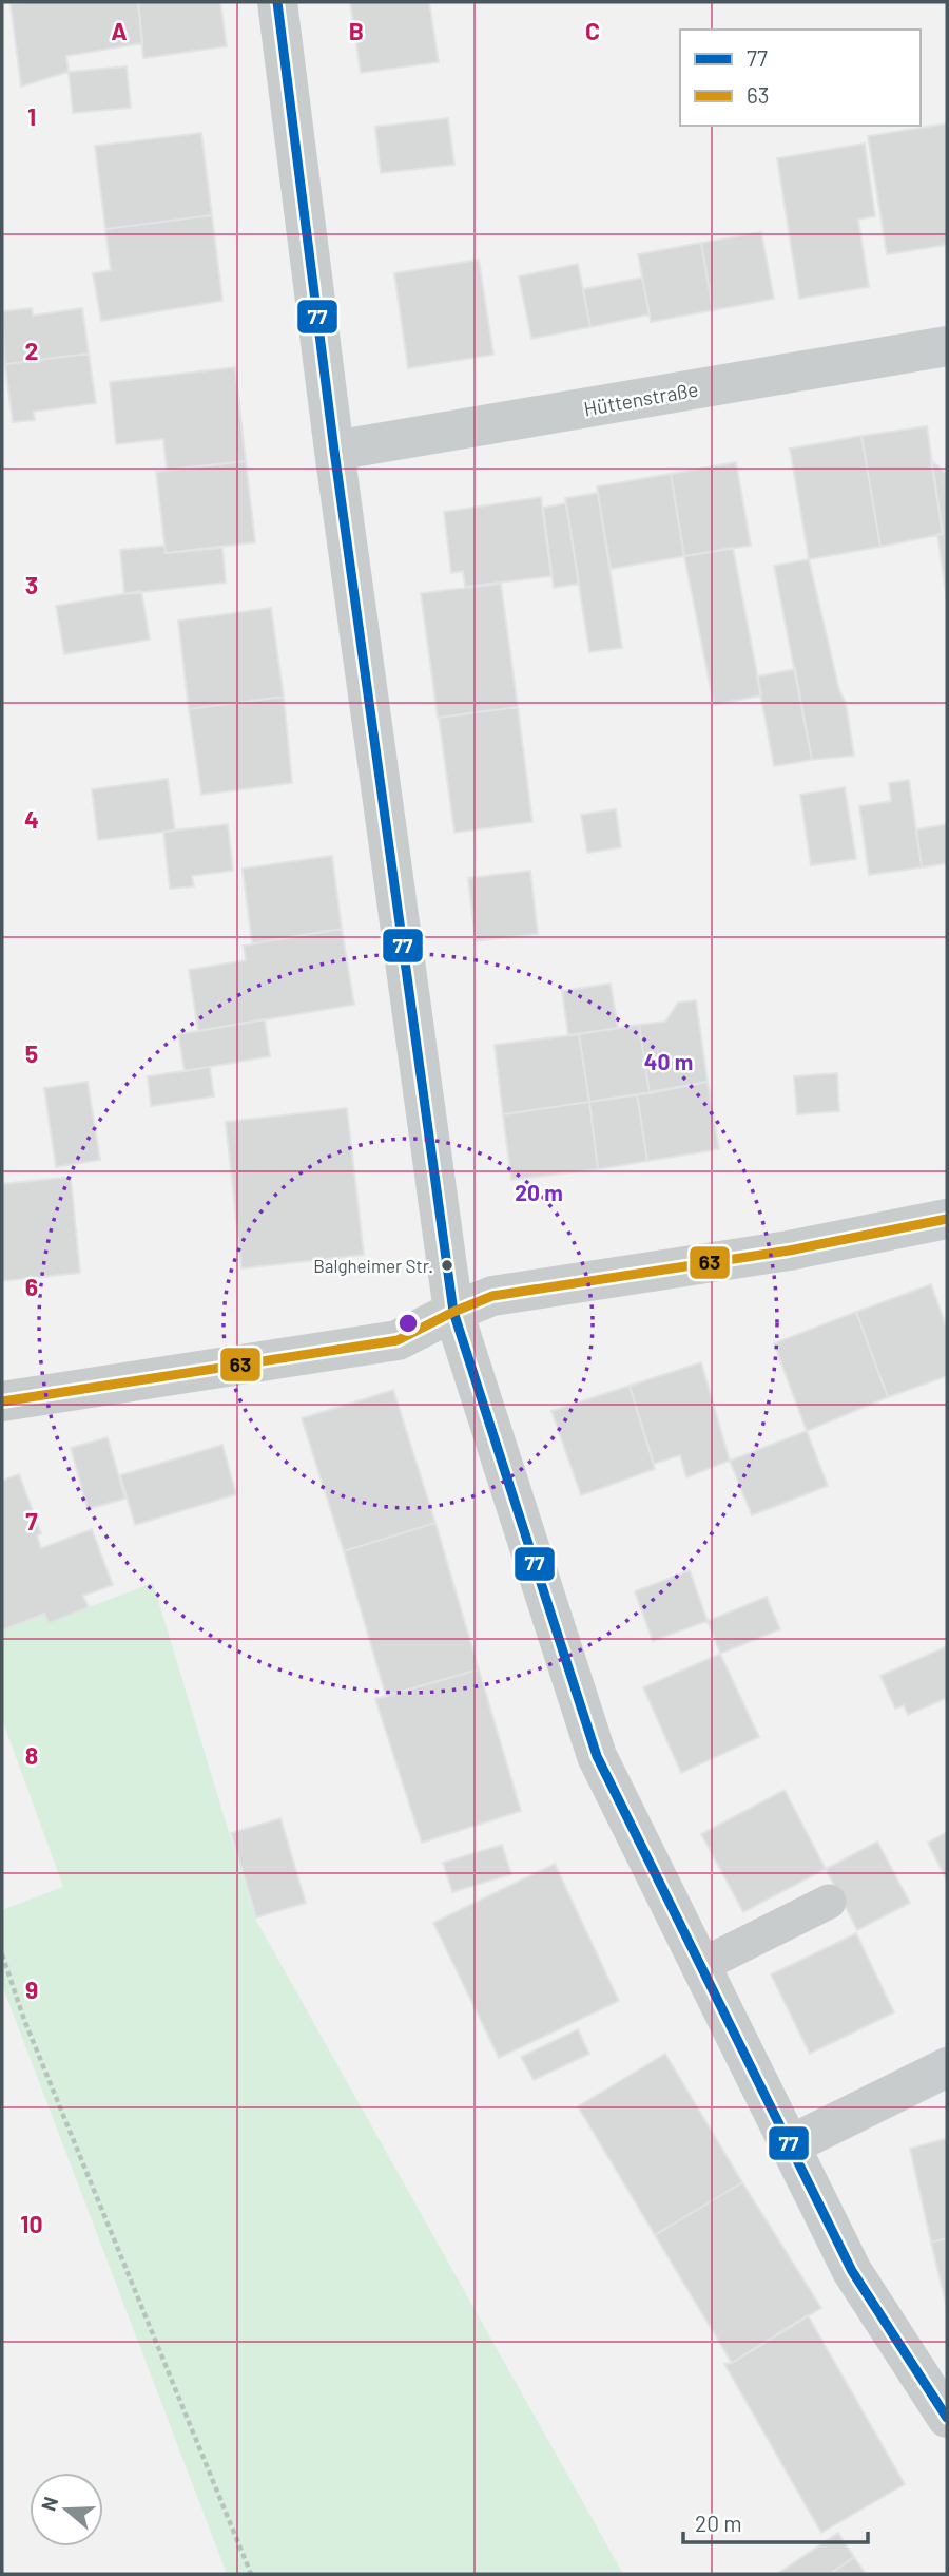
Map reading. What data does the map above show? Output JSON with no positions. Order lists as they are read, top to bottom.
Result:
{
  "streets": {
    "street": ["Hüttenstraße"]
  },
  "places": ["Balgheimer Str."],
  "lines": ["transit line 77", "transit line 63"],
  "legend": ["77", "63"],
  "scale_bar": "20 m",
  "north": "left",
  "grid": {
    "columns": ["A", "B", "C"],
    "rows": [
      "1",
      "2",
      "3",
      "4",
      "5",
      "6",
      "7",
      "8",
      "9",
      "10"
    ]
  },
  "rings": ["40 m", "20 m"]
}
